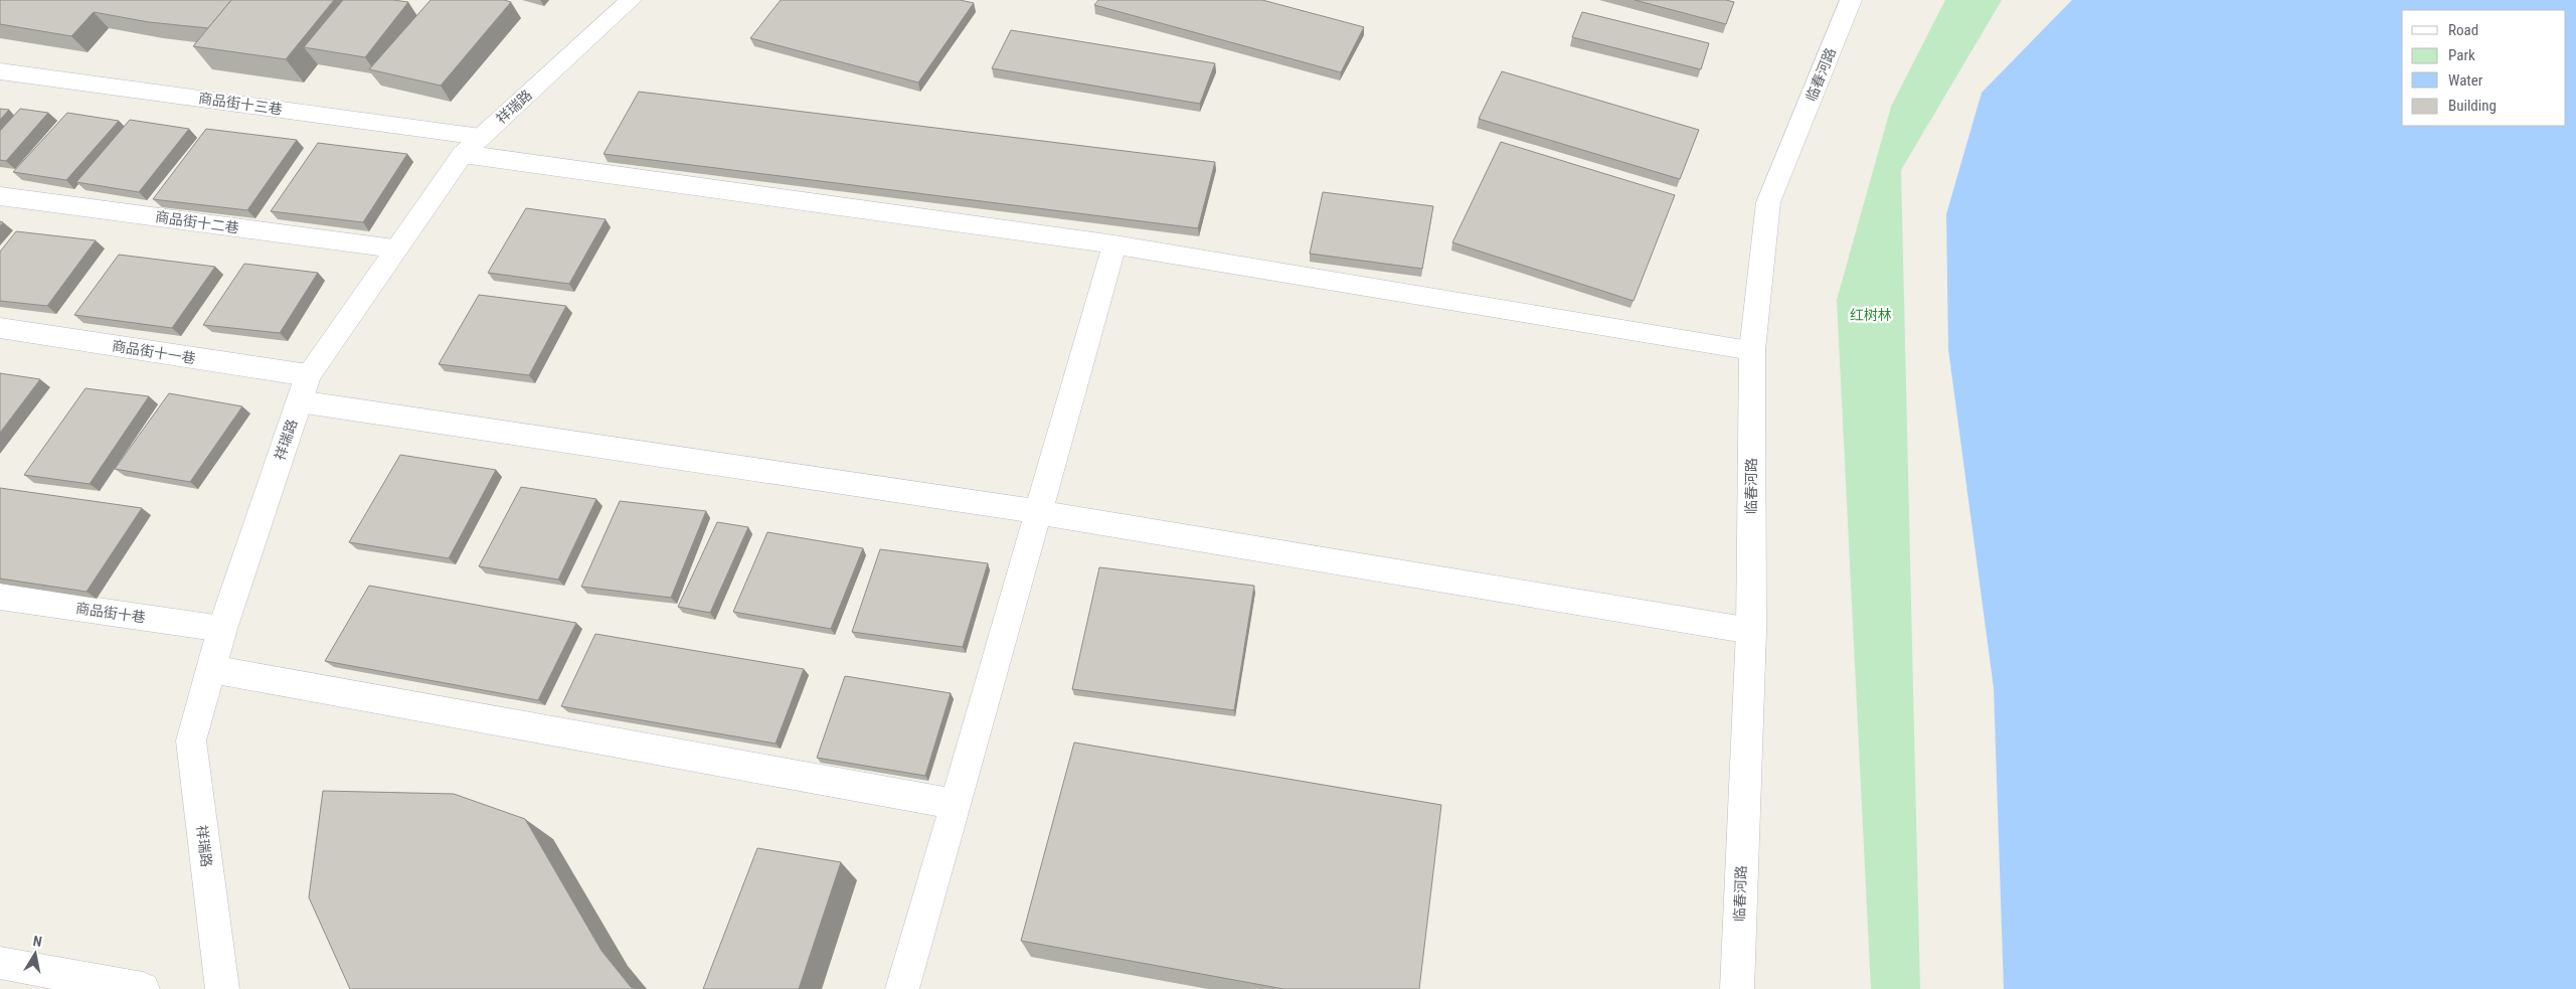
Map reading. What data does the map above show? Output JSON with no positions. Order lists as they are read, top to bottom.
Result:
{
  "streets": {
    "street": [
      "临春河路",
      "商品街十三巷",
      "祥瑞路",
      "商品街十二巷",
      "商品街十一巷",
      "商品街十巷"
    ]
  },
  "crossings": [
    ["临春河路", "商品街十三巷"],
    ["商品街十三巷", "祥瑞路"],
    ["祥瑞路", "商品街十二巷"],
    ["祥瑞路", "商品街十一巷"],
    ["祥瑞路", "商品街十巷"]
  ],
  "parks": ["红树林"],
  "legend": [
    "Road",
    "Park",
    "Water",
    "Building"
  ],
  "north": "top"
}
